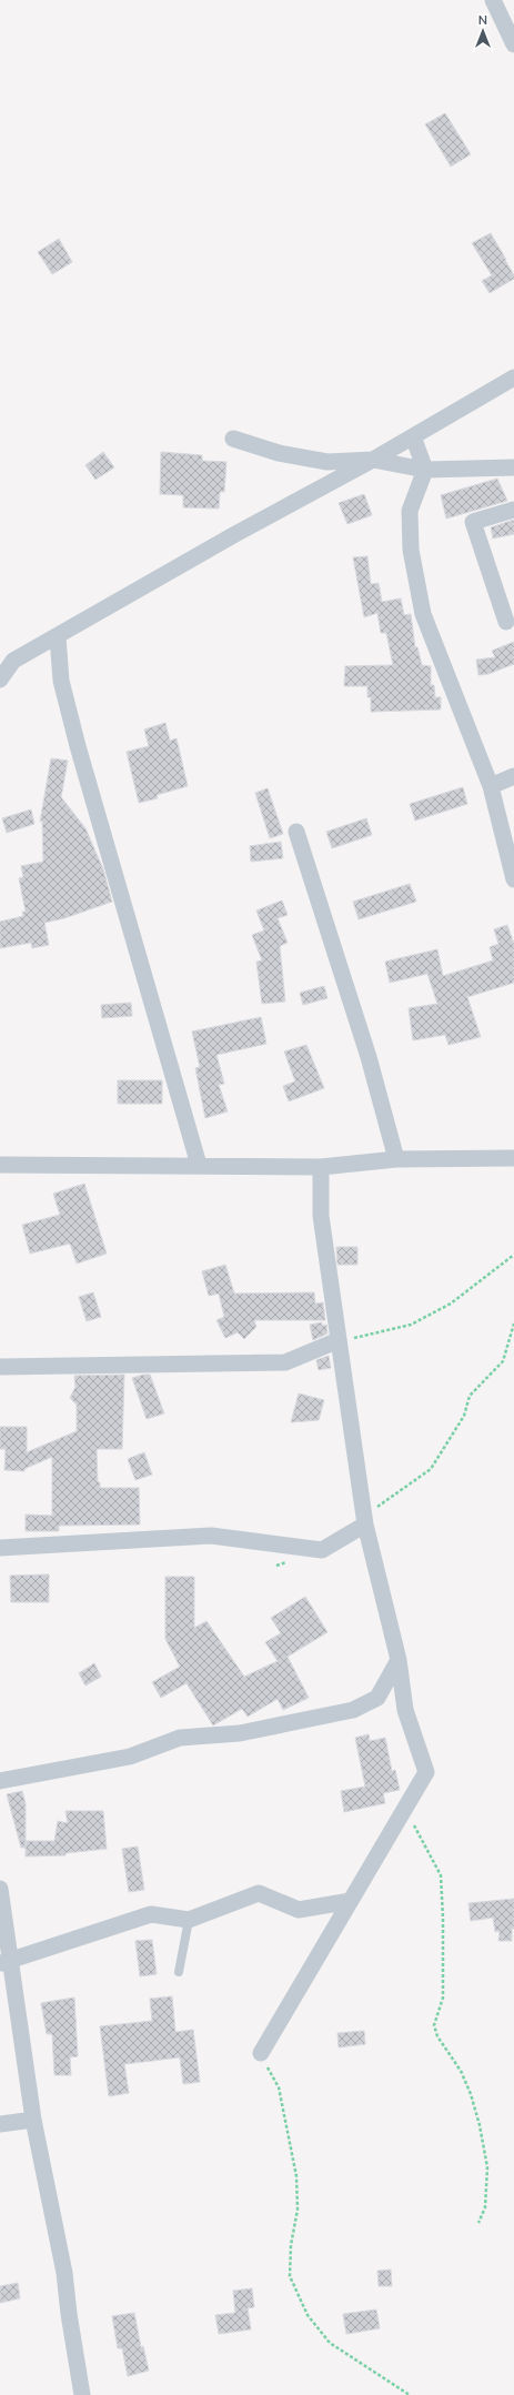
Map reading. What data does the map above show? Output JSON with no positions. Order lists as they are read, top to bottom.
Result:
{
  "north": "top"
}
